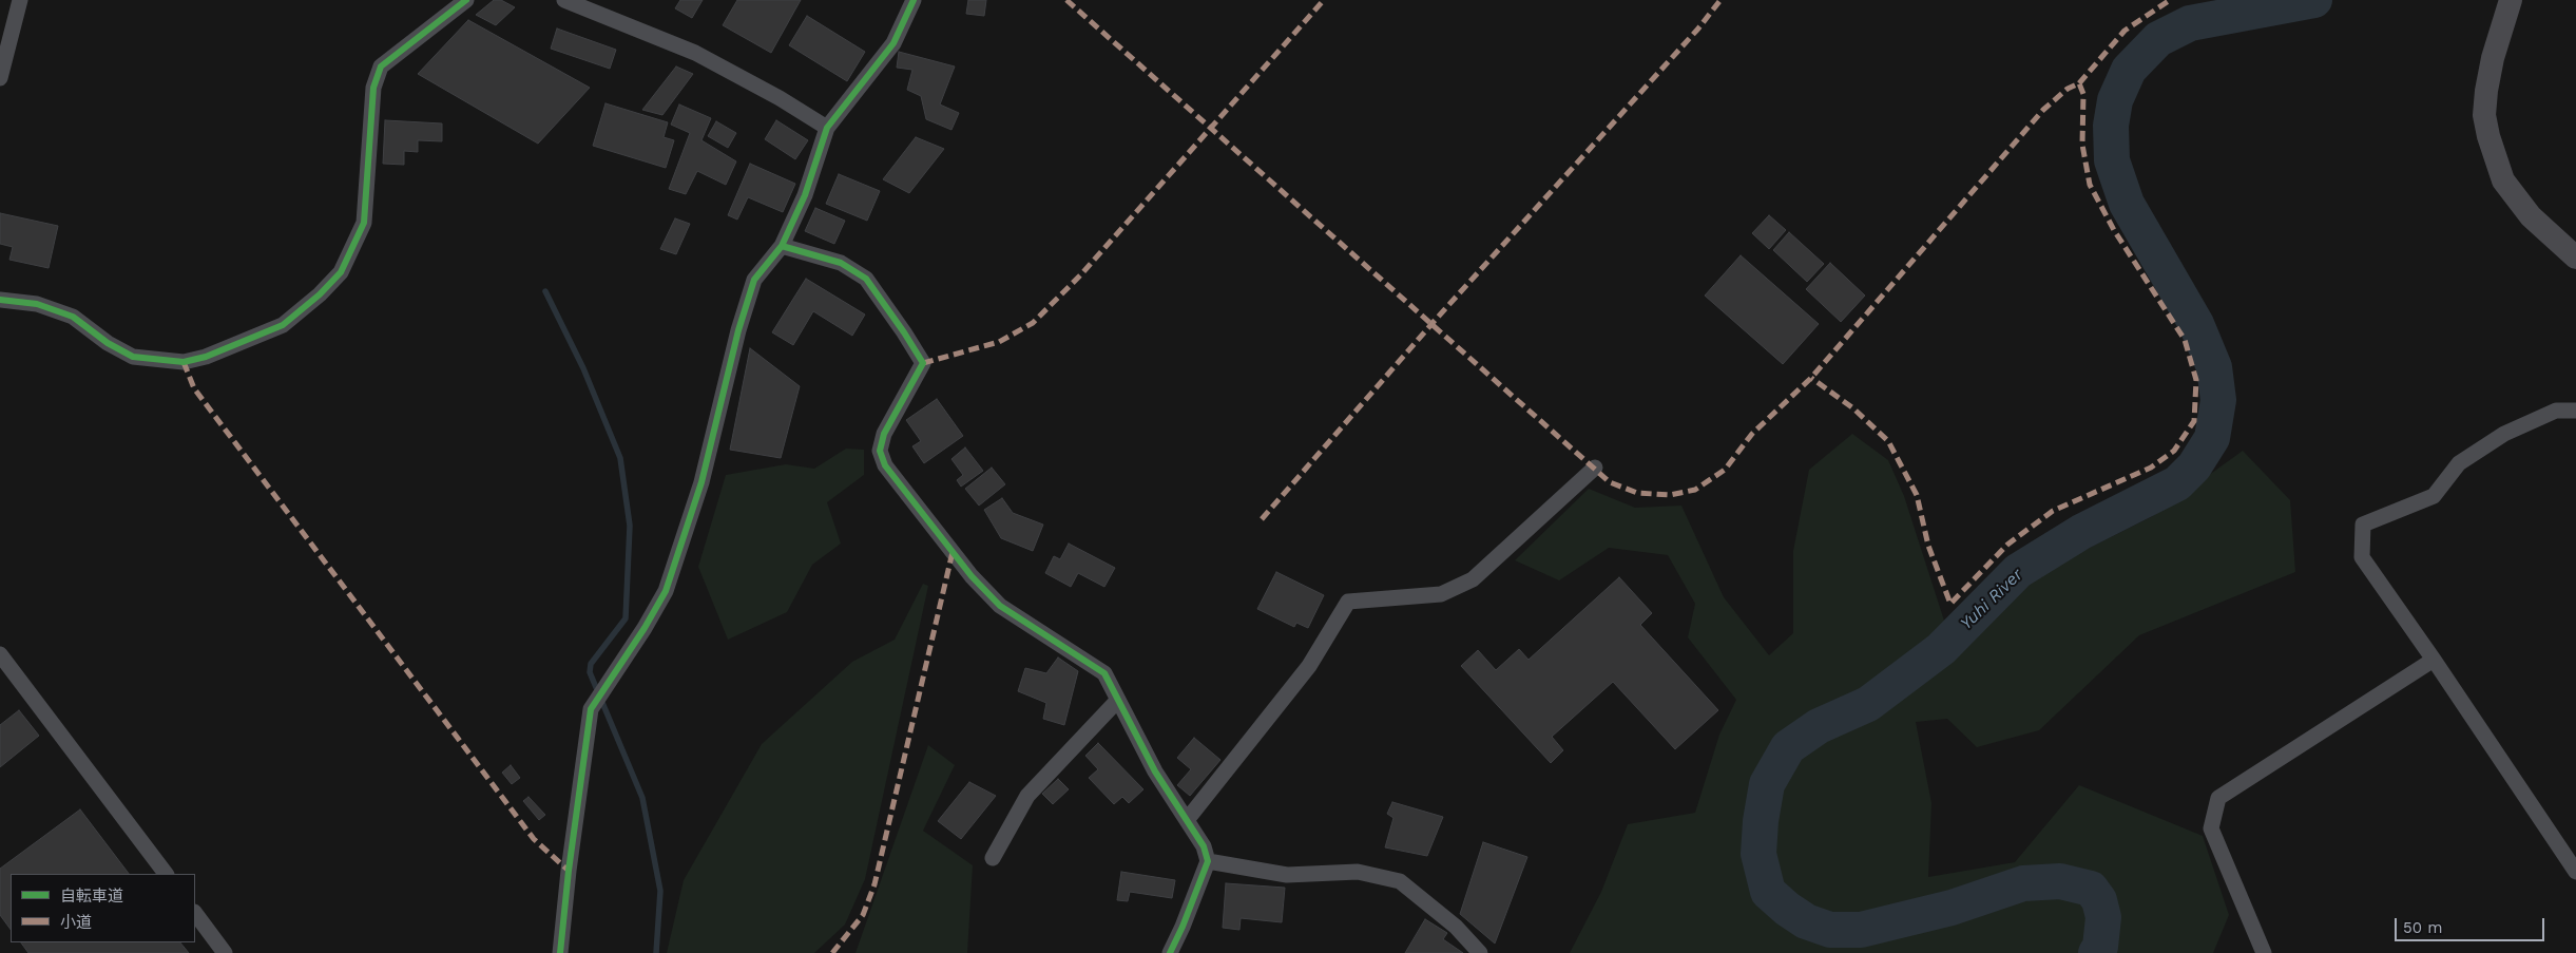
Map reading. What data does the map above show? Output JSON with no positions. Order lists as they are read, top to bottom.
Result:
{
  "water": ["Yuhi River"],
  "legend": ["自転車道", "小道"],
  "scale_bar": "50 m"
}
